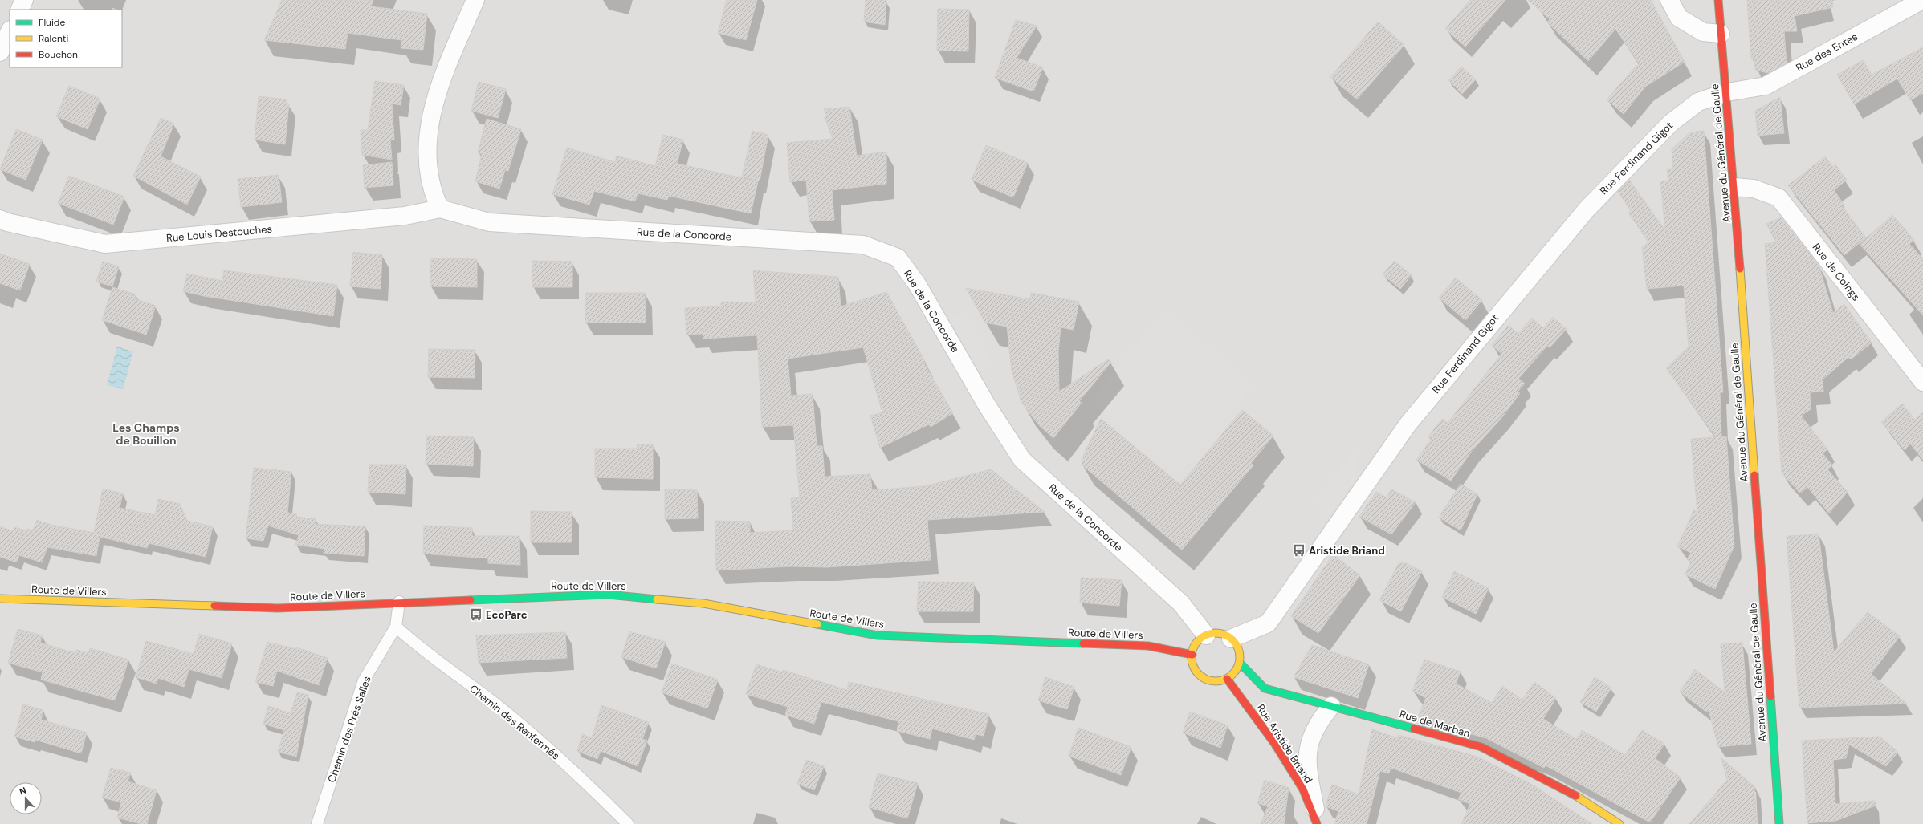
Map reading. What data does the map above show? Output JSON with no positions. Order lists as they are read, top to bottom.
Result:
{
  "streets": {
    "main road": [
      "Avenue du Général de Gaulle",
      "Route de Villers",
      "Rue de Marban",
      "Rue Aristide Briand"
    ],
    "street": [
      "Rue des Entes",
      "Rue Ferdinand Gigot",
      "Rue Louis Destouches",
      "Rue de la Concorde",
      "Rue de Coings"
    ],
    "lane": ["Chemin des Renfermés", "Chemin des Prés Salles"]
  },
  "crossings": [
    ["Rue des Entes", "Avenue du Général de Gaulle"],
    ["Rue des Entes", "Rue Ferdinand Gigot"],
    ["Avenue du Général de Gaulle", "Rue Ferdinand Gigot"],
    ["Avenue du Général de Gaulle", "Rue de Coings"],
    ["Rue Ferdinand Gigot", "Rue de la Concorde"],
    ["Rue Ferdinand Gigot", "Route de Villers"],
    ["Rue Ferdinand Gigot", "Rue de Marban"],
    ["Rue Ferdinand Gigot", "Rue Aristide Briand"],
    ["Rue Louis Destouches", "Rue de la Concorde"],
    ["Rue de la Concorde", "Route de Villers"],
    ["Rue de la Concorde", "Rue de Marban"],
    ["Rue de la Concorde", "Rue Aristide Briand"],
    ["Route de Villers", "Rue de Marban"],
    ["Route de Villers", "Chemin des Prés Salles"],
    ["Route de Villers", "Rue Aristide Briand"],
    ["Chemin des Renfermés", "Chemin des Prés Salles"],
    ["Rue de Marban", "Rue Aristide Briand"]
  ],
  "districts": ["Les Champs de Bouillon"],
  "places": {
    "bus stop": ["Aristide Briand", "EcoParc"]
  },
  "legend": ["Fluide", "Ralenti", "Bouchon"],
  "north": "top"
}
